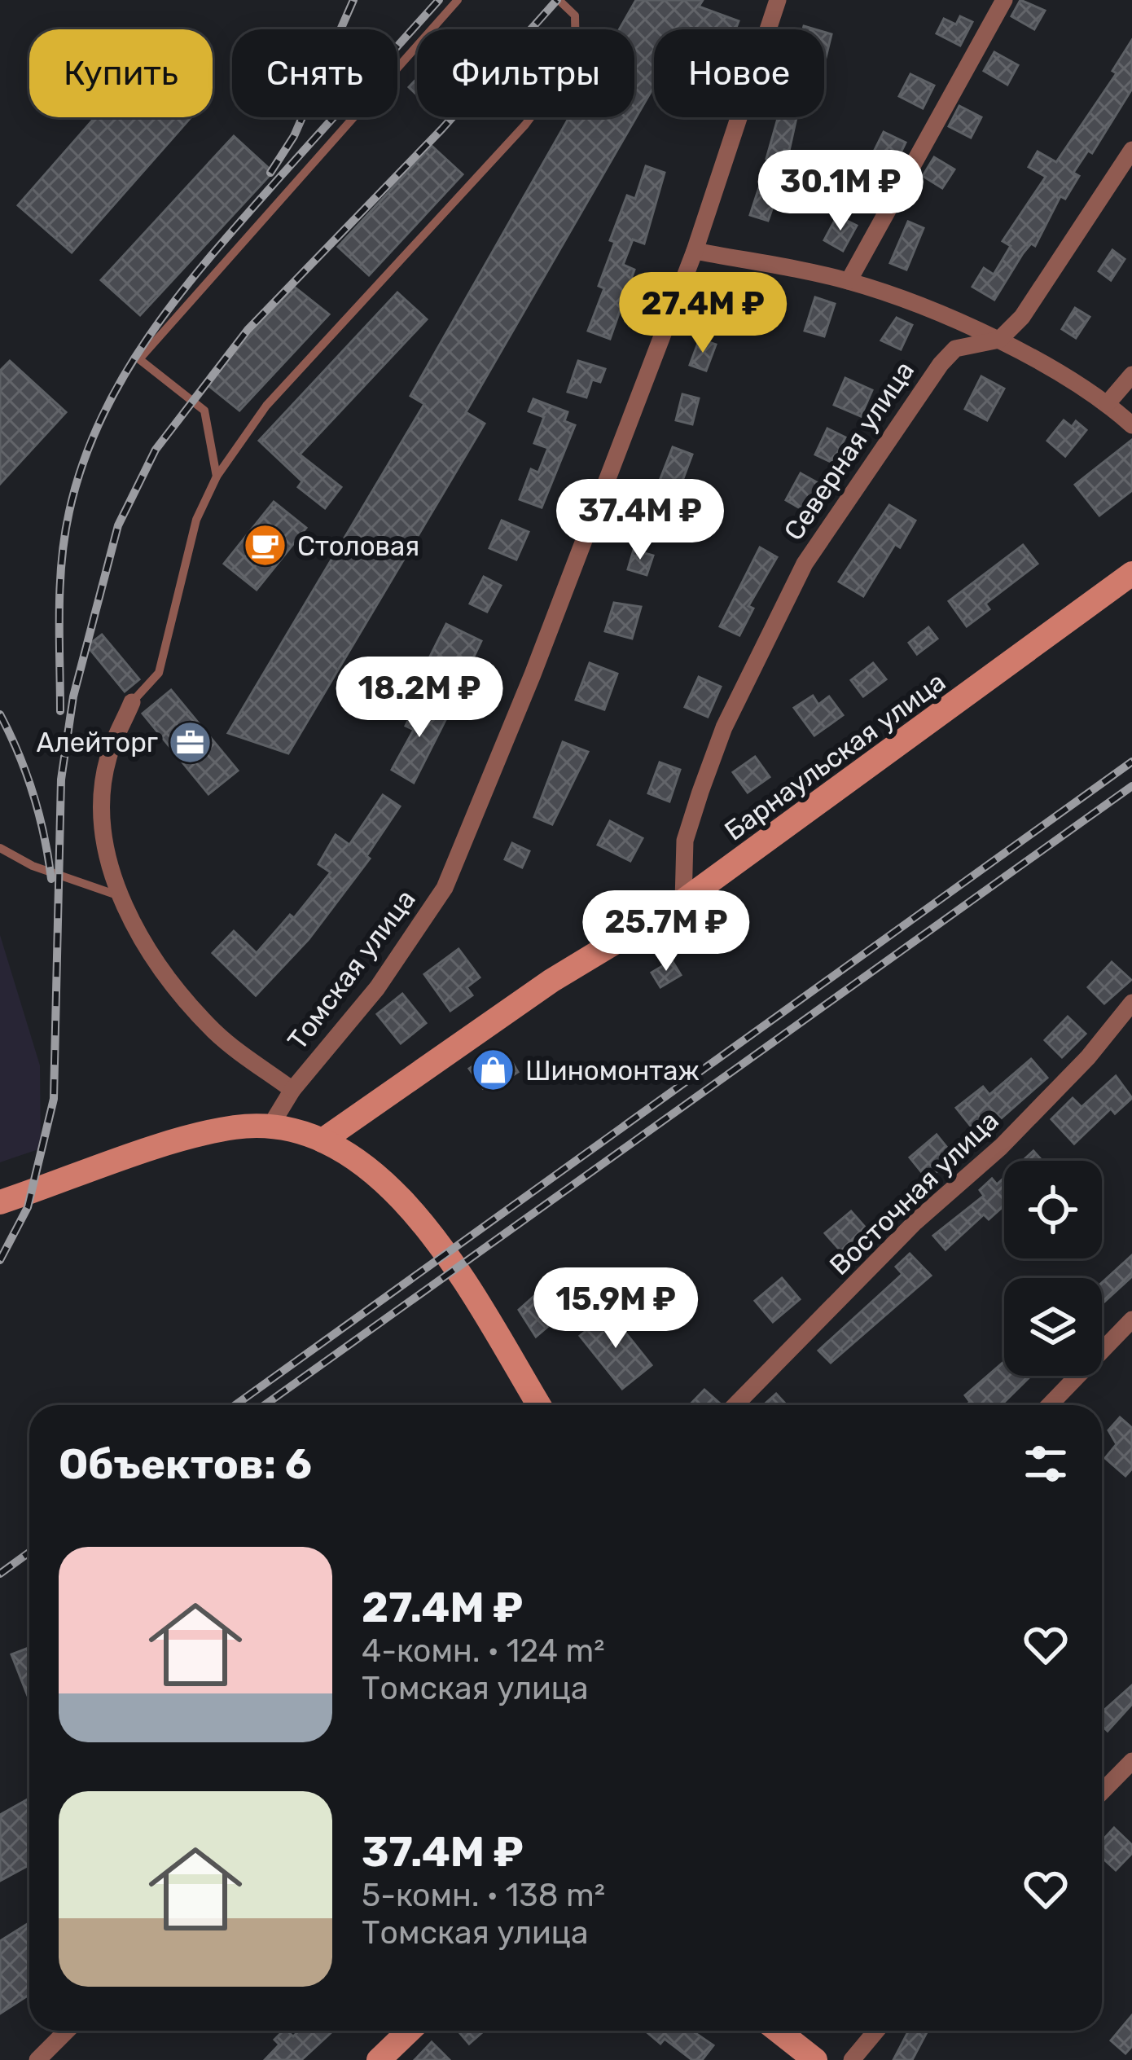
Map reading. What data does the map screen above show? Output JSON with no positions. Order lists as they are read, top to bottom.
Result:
{
  "streets": {
    "street": [
      "Северная улица",
      "Барнаульская улица",
      "Томская улица",
      "Восточная улица"
    ]
  },
  "crossings": [
    ["Северная улица", "Барнаульская улица"]
  ],
  "places": {
    "cafe": ["Столовая"],
    "office": ["Алейторг"],
    "shop": ["Шиномонтаж"]
  },
  "page": {
    "chip": [
      "Купить",
      "Снять",
      "Фильтры",
      "Новое"
    ],
    "price": [
      "30.1M ₽",
      "27.4M ₽",
      "37.4M ₽",
      "18.2M ₽",
      "25.7M ₽",
      "15.9M ₽"
    ],
    "heading": "Объектов: 6",
    "list": [
      {
        "name": "27.4M ₽",
        "note": "4-комн. · 124 m² · Томская улица"
      },
      {
        "name": "37.4M ₽",
        "note": "5-комн. · 138 m² · Томская улица"
      }
    ]
  }
}
